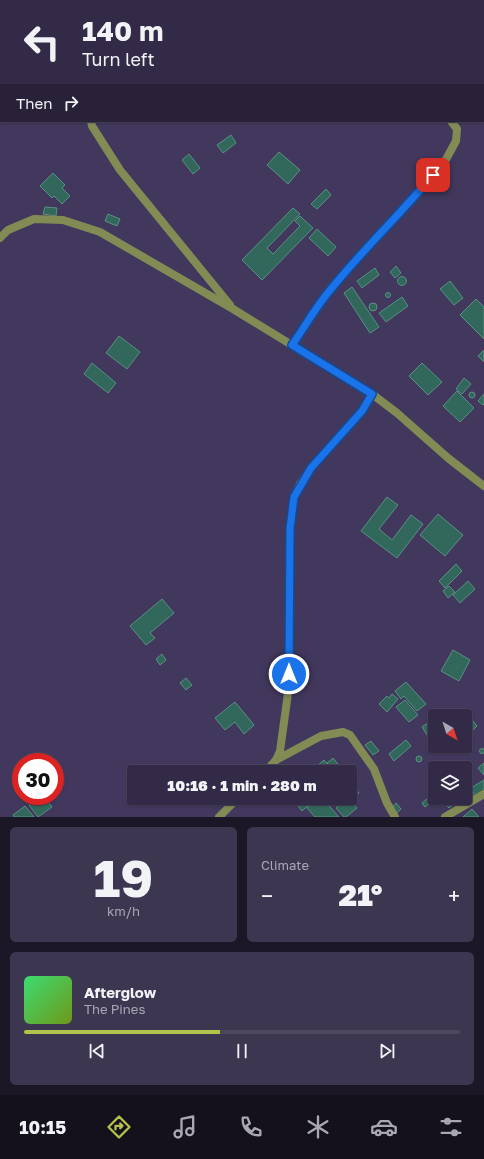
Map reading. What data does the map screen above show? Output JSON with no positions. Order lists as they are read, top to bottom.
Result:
{
  "north": "bottom right",
  "page": {
    "turn": ["140 m", "Turn left"],
    "then": "Then",
    "limit": "30",
    "trip": "10:16 · 1 min · 280 m",
    "tile": [
      ["19", "km/h"],
      "Climate"
    ],
    "heat": ["−", "21°", "+"],
    "song": ["Afterglow", "The Pines"],
    "tabs": "10:15"
  }
}
